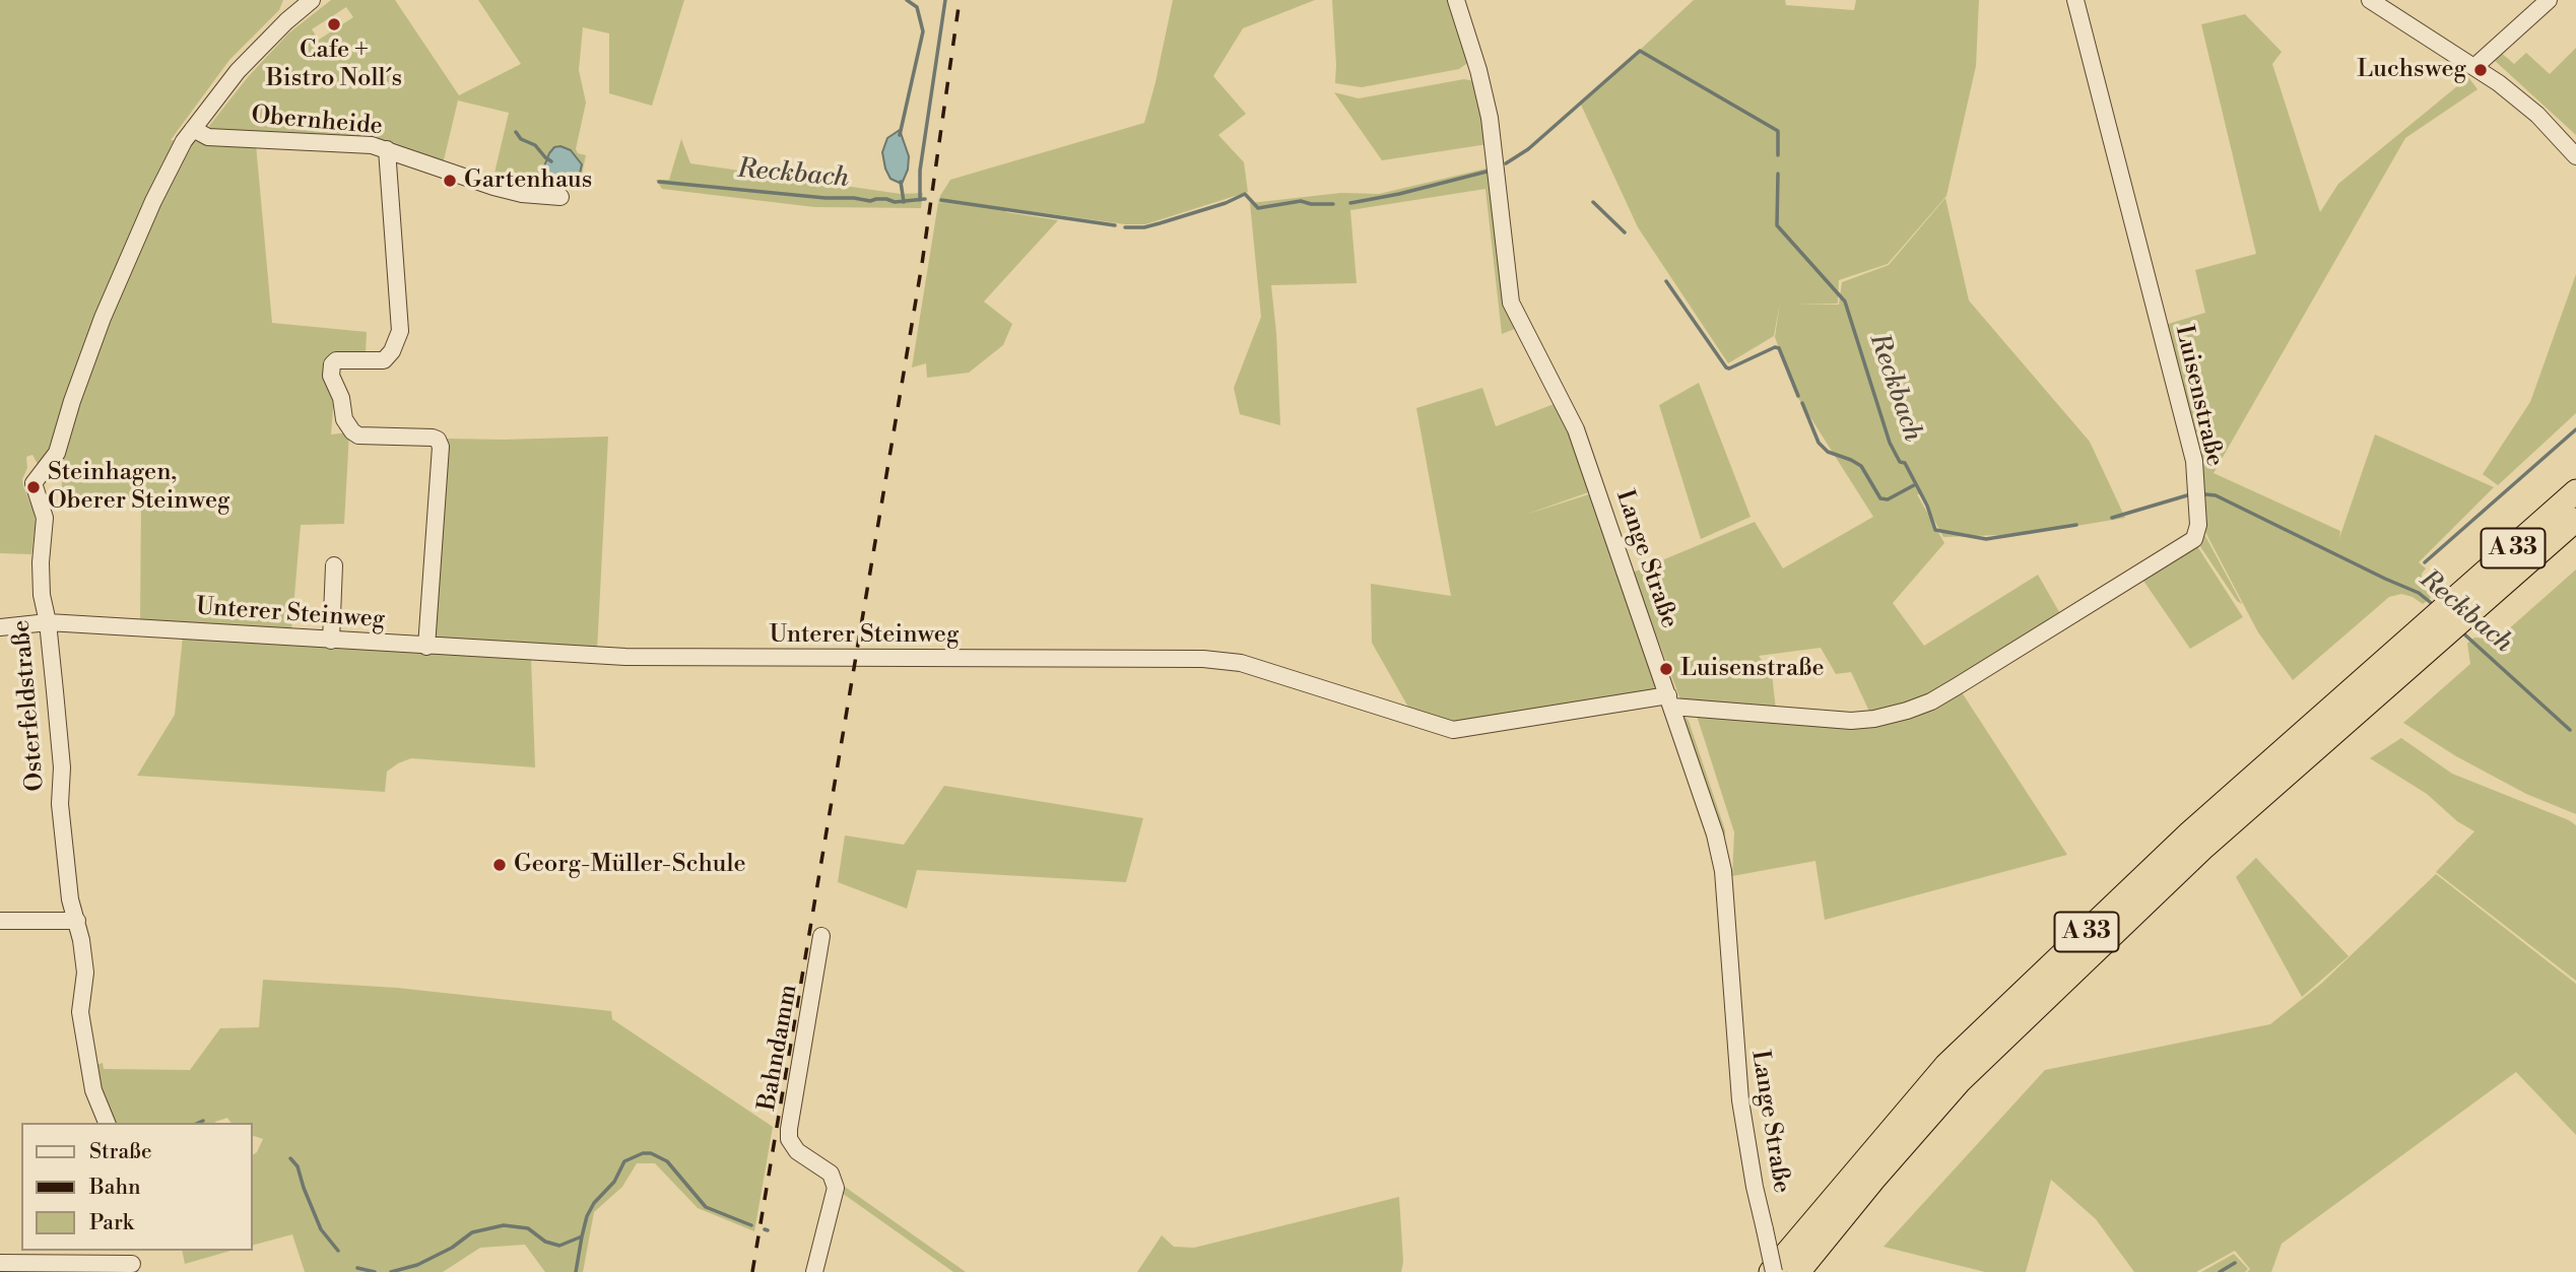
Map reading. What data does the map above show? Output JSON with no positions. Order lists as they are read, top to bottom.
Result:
{
  "streets": {
    "highway": ["A 33"],
    "street": [
      "Obernheide",
      "Luisenstraße",
      "Lange Straße",
      "Unterer Steinweg",
      "Osterfeldstraße",
      "Bahndamm"
    ]
  },
  "crossings": [
    ["Obernheide", "Osterfeldstraße"],
    ["Luisenstraße", "Lange Straße"],
    ["Luisenstraße", "Unterer Steinweg"],
    ["A 33", "Lange Straße"],
    ["Lange Straße", "Unterer Steinweg"],
    ["Unterer Steinweg", "Osterfeldstraße"]
  ],
  "water": ["Reckbach"],
  "places": [
    "Cafe + Bistro Noll´s",
    "Luchsweg",
    "Gartenhaus",
    "Steinhagen, Oberer Steinweg",
    "Luisenstraße",
    "Georg-Müller-Schule"
  ],
  "legend": ["Straße", "Bahn", "Park"]
}
